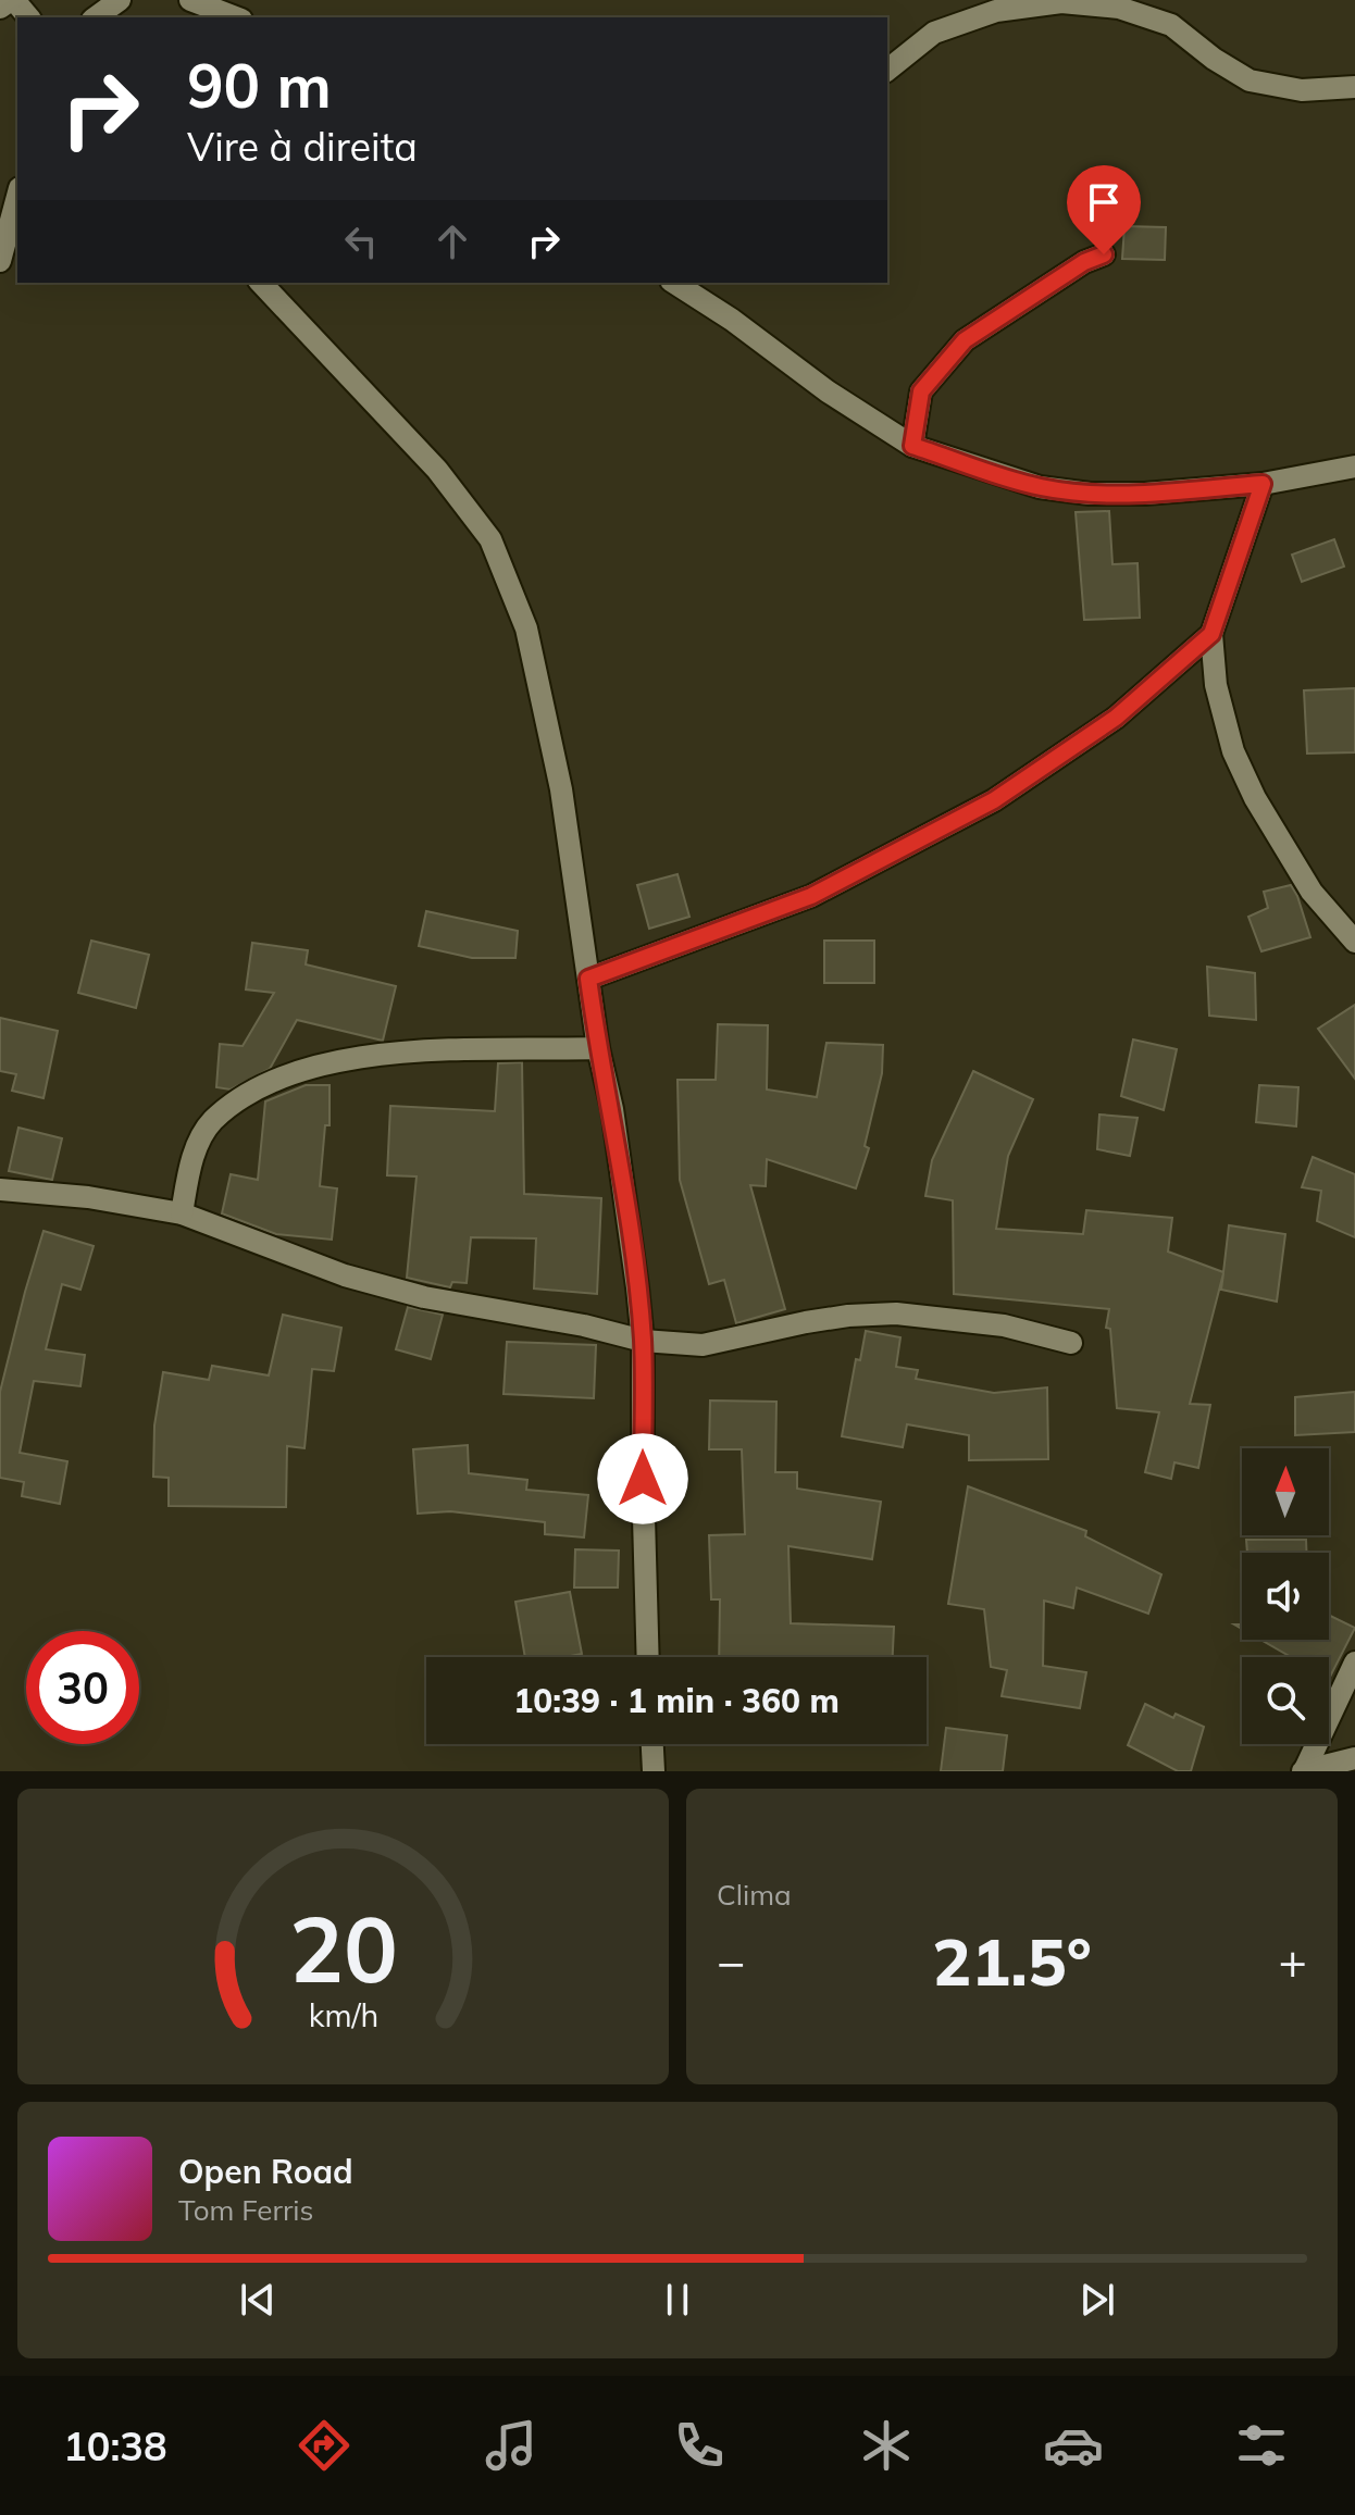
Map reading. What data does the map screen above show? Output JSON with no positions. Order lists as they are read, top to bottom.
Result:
{
  "north": "top",
  "page": {
    "turn": ["90 m", "Vire à direita"],
    "limit": "30",
    "trip": "10:39 · 1 min · 360 m",
    "tile": "Clima",
    "heat": ["−", "21.5°", "+"],
    "song": ["Open Road", "Tom Ferris"],
    "tabs": "10:38",
    "gauge": ["20", "km/h"]
  }
}
